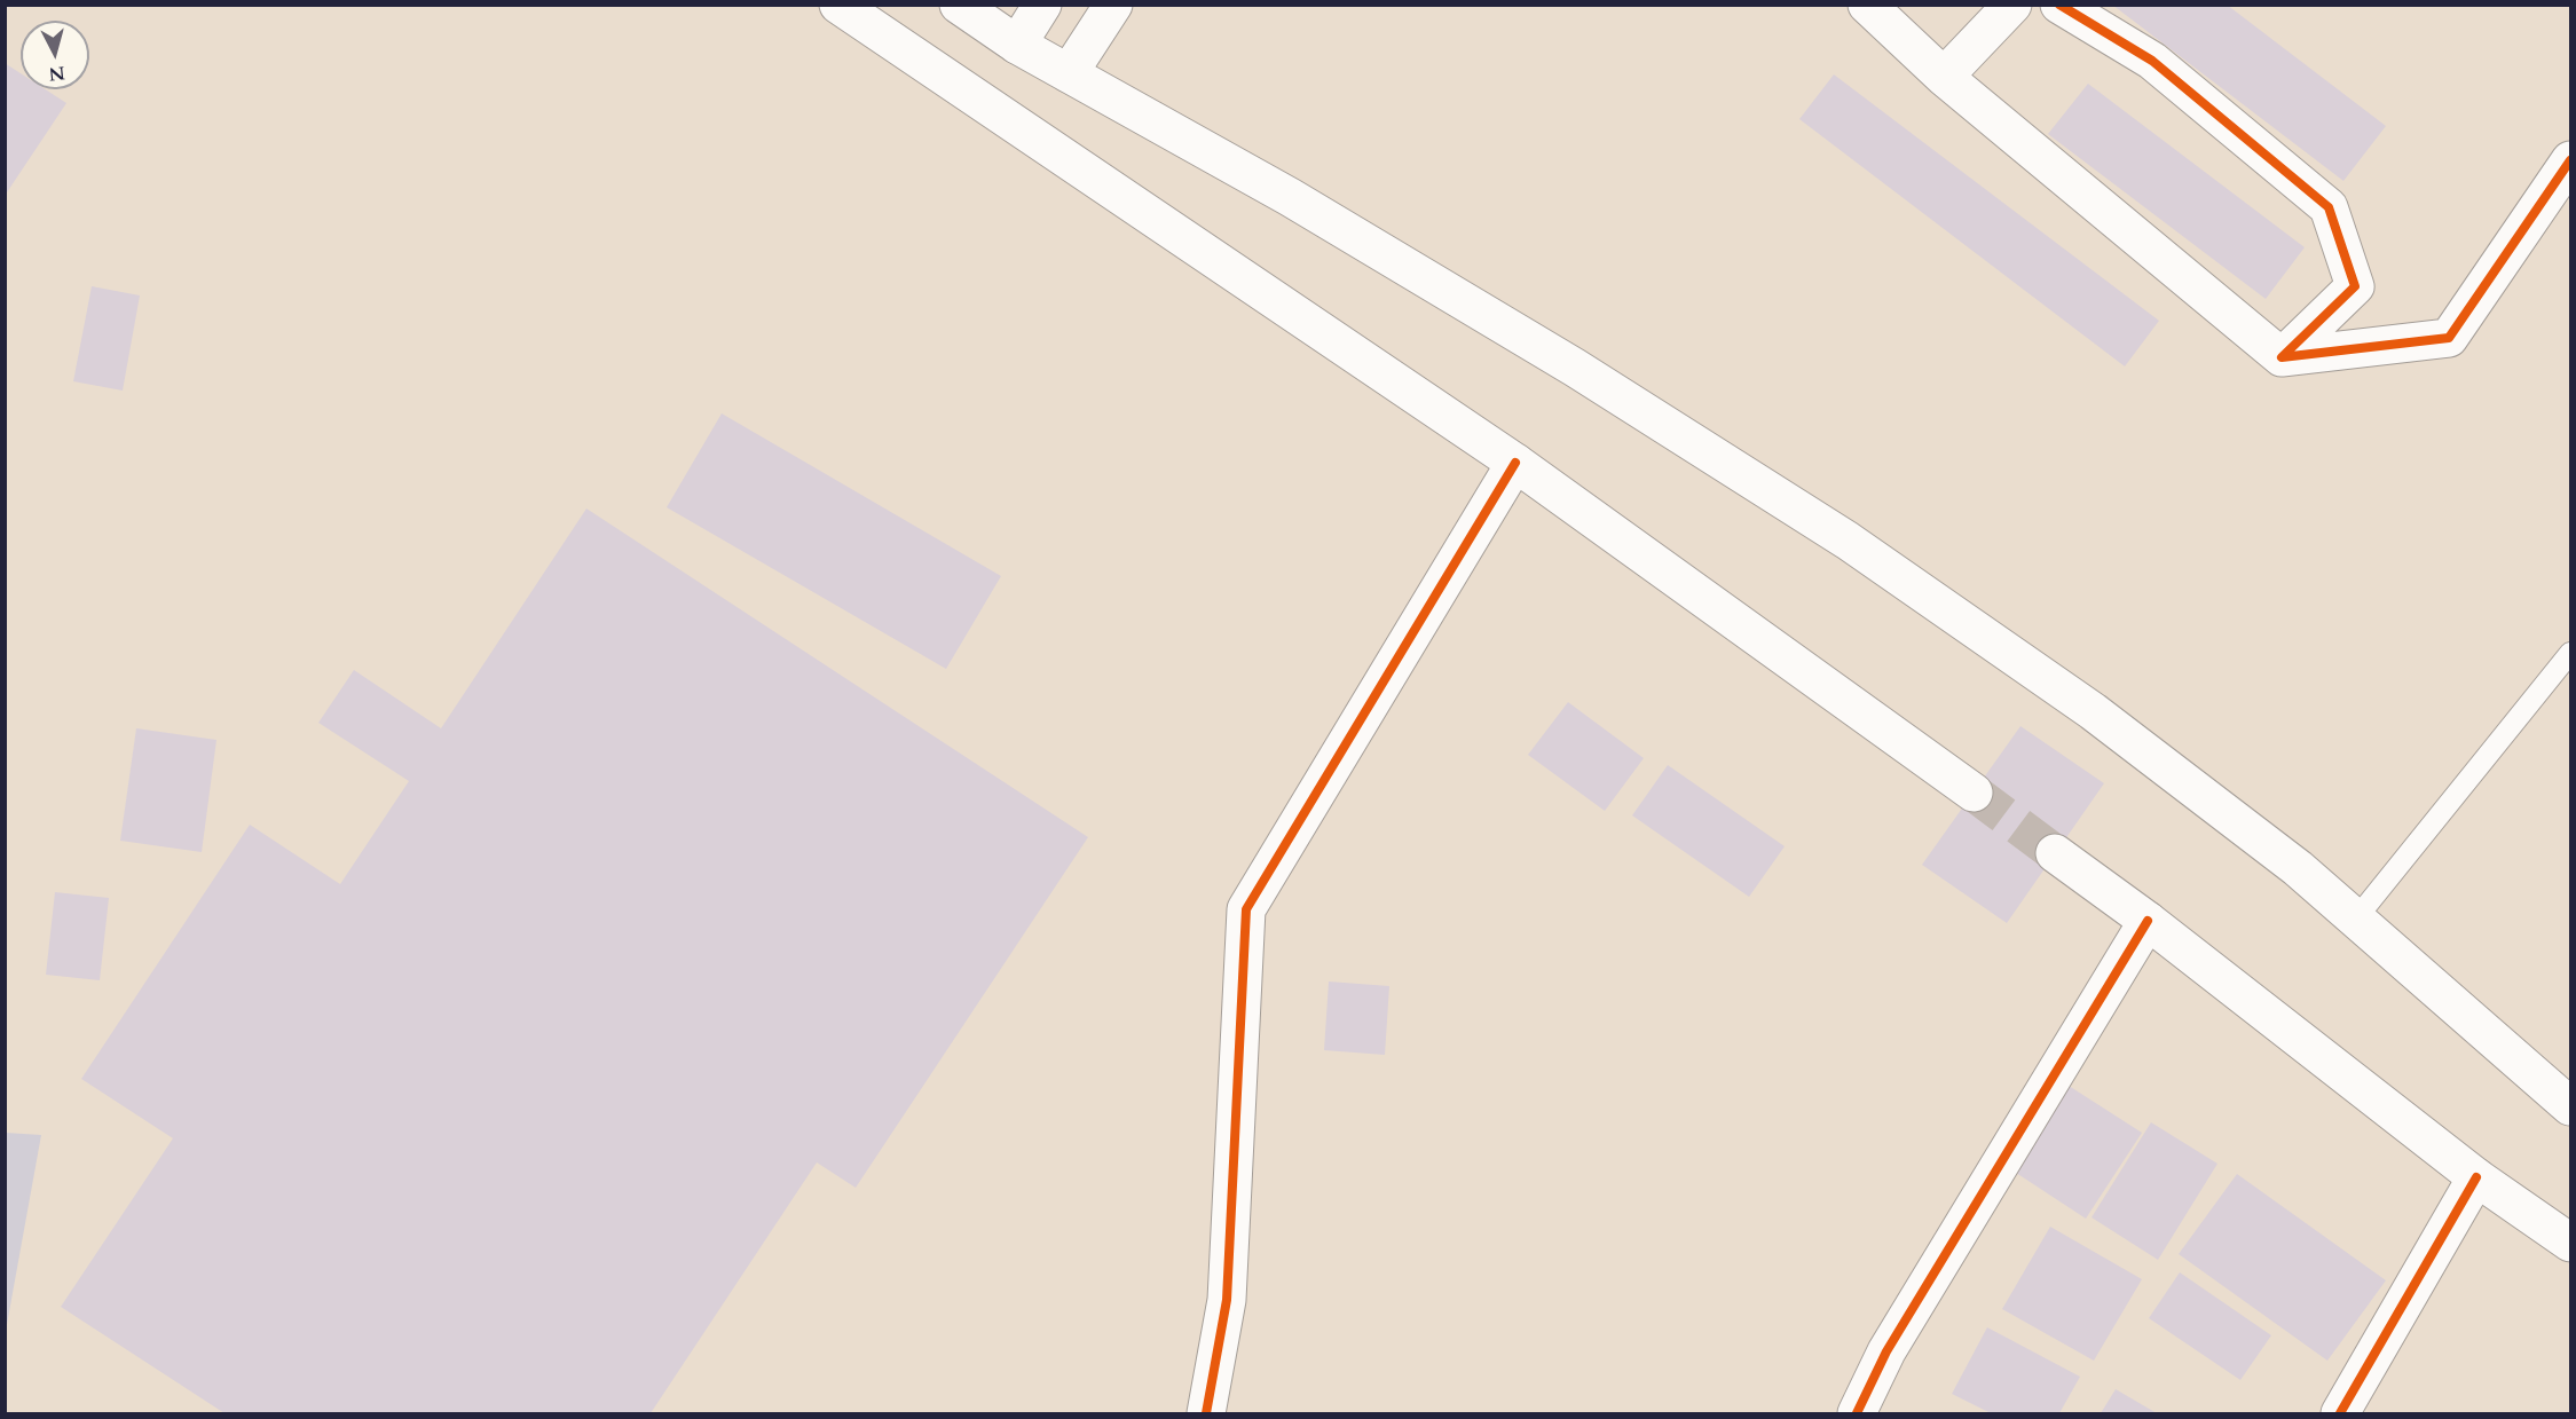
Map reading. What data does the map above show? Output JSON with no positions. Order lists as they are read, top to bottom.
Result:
{
  "north": "bottom"
}
